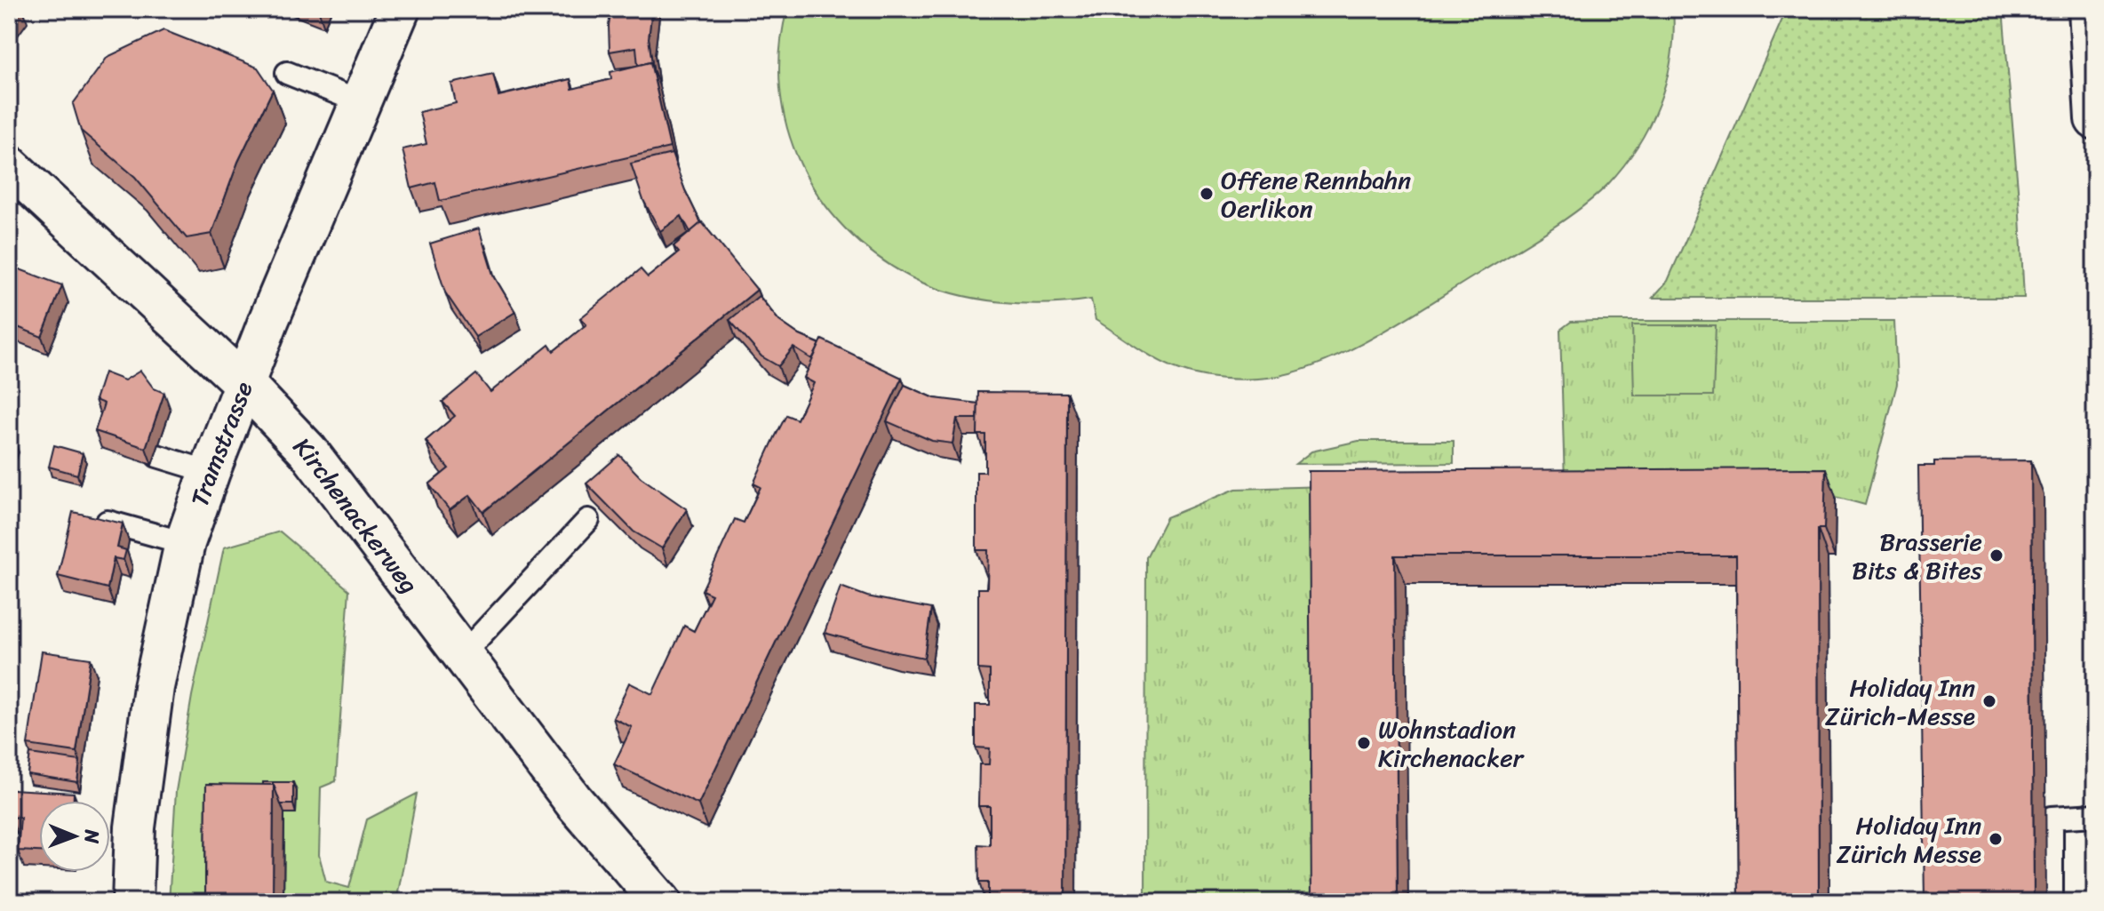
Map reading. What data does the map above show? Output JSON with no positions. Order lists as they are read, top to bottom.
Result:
{
  "streets": {
    "street": ["Tramstrasse", "Kirchenackerweg"]
  },
  "crossings": [
    ["Tramstrasse", "Kirchenackerweg"]
  ],
  "places": [
    "Offene Rennbahn Oerlikon",
    "Brasserie Bits & Bites",
    "Holiday Inn Zürich-Messe",
    "Wohnstadion Kirchenacker",
    "Holiday Inn Zürich Messe"
  ],
  "north": "right"
}
